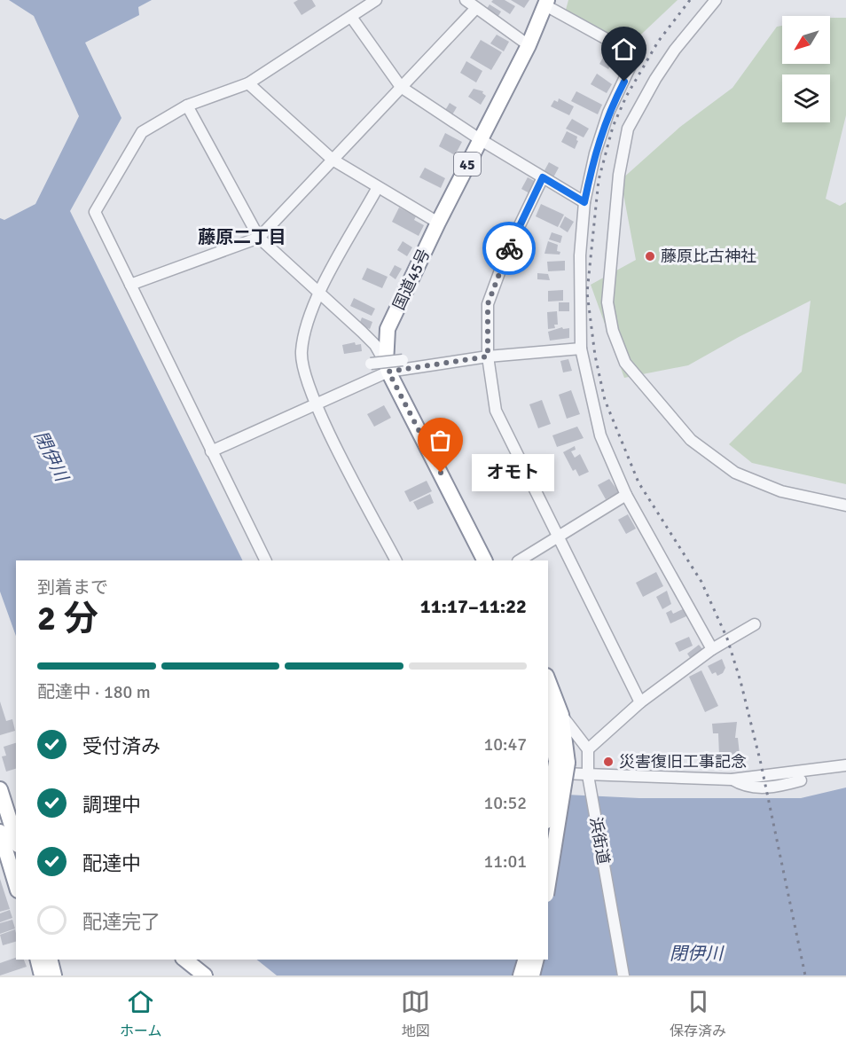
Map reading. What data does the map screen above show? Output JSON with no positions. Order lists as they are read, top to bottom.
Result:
{
  "streets": {
    "highway": ["45", "国道45号"],
    "street": ["浜街道"]
  },
  "districts": ["藤原二丁目"],
  "water": ["閉伊川"],
  "places": ["藤原比古神社", "オモト", "災害復旧工事記念"],
  "north": "bottom left",
  "page": {
    "bubble": "オモト",
    "heading": ["2 分", "到着まで", "11:17–11:22"],
    "bar": "配達中 · 180 m",
    "list": [
      ["受付済み", "10:47"],
      ["調理中", "10:52"],
      ["配達中", "11:01"],
      "配達完了"
    ],
    "tabs": ["ホーム", "地図", "保存済み"]
  }
}
